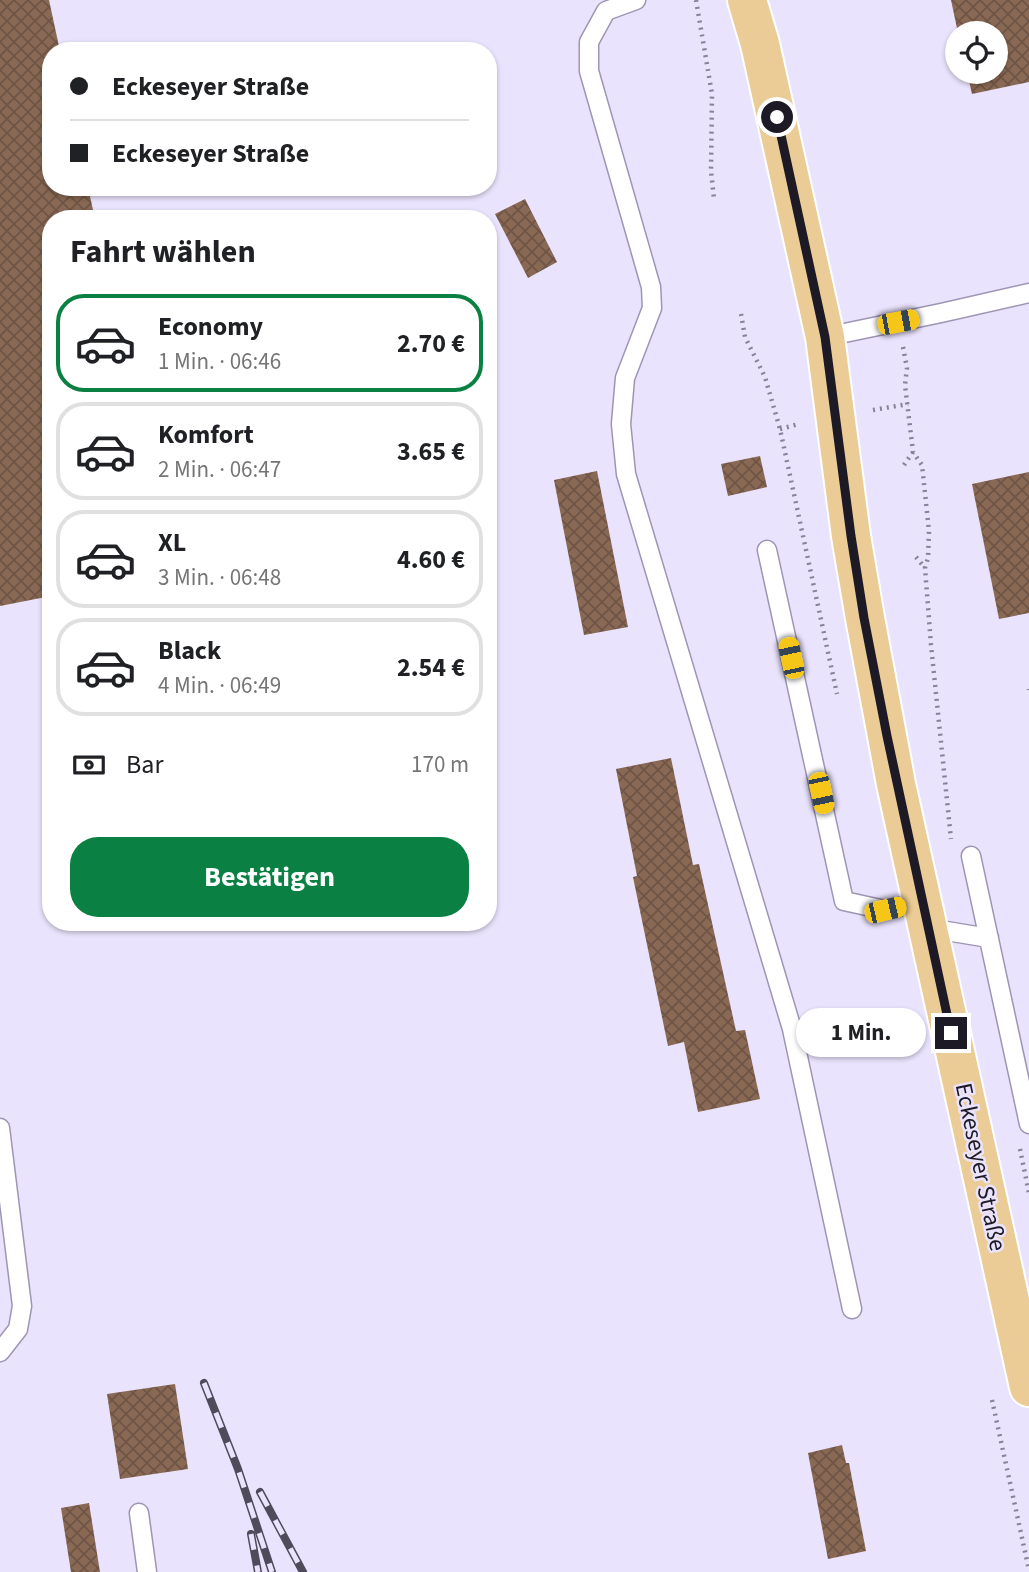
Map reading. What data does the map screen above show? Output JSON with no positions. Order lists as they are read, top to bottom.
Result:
{
  "streets": {
    "main road": ["Eckeseyer Straße"]
  },
  "page": {
    "banner": ["Eckeseyer Straße", "Eckeseyer Straße"],
    "heading": "Fahrt wählen",
    "list": [
      {
        "name": "Economy",
        "note": "1 Min. · 06:46",
        "value": "2.70 €"
      },
      {
        "name": "Komfort",
        "note": "2 Min. · 06:47",
        "value": "3.65 €"
      },
      {
        "name": "XL",
        "note": "3 Min. · 06:48",
        "value": "4.60 €"
      },
      {
        "name": "Black",
        "note": "4 Min. · 06:49",
        "value": "2.54 €"
      }
    ],
    "pay": ["Bar", "170 m"],
    "buttons": "Bestätigen",
    "bubble": "1 Min."
  }
}
